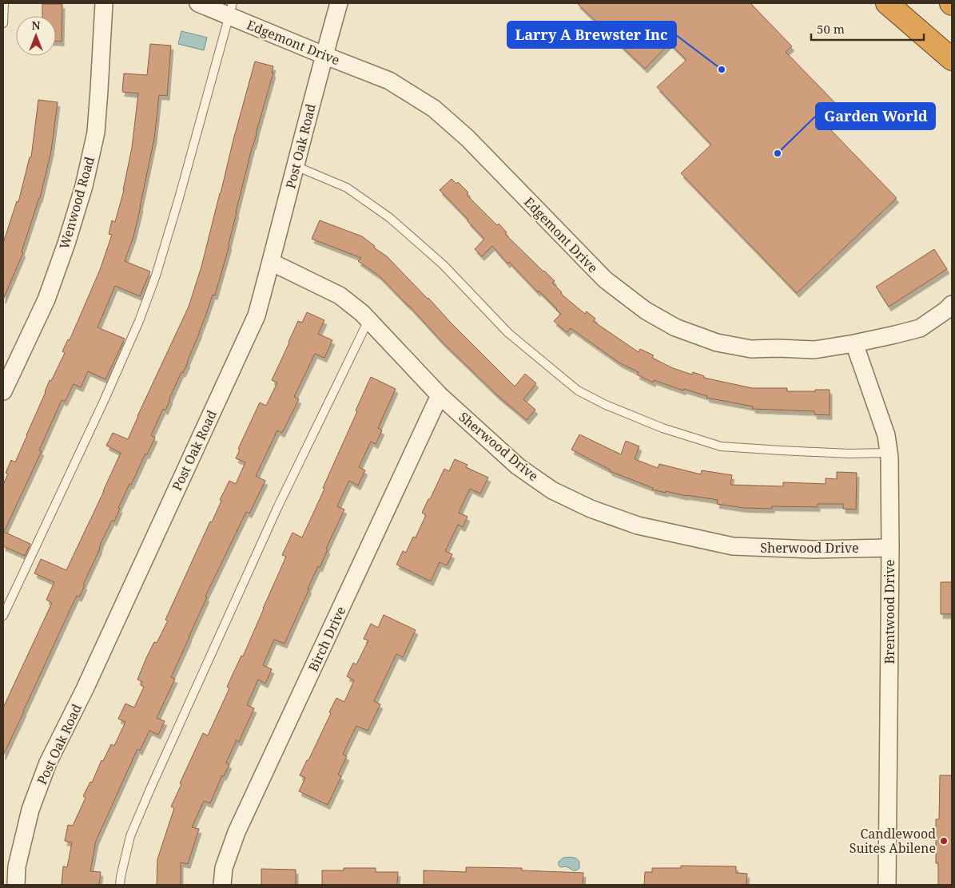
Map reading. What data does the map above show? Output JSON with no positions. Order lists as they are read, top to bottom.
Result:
{
  "streets": {
    "street": [
      "Edgemont Drive",
      "Post Oak Road",
      "Wenwood Road",
      "Sherwood Drive",
      "Brentwood Drive",
      "Birch Drive"
    ]
  },
  "crossings": [
    ["Edgemont Drive", "Post Oak Road"],
    ["Edgemont Drive", "Brentwood Drive"],
    ["Post Oak Road", "Sherwood Drive"],
    ["Sherwood Drive", "Brentwood Drive"],
    ["Sherwood Drive", "Birch Drive"]
  ],
  "places": ["Larry A Brewster Inc", "Garden World", "Candlewood Suites Abilene"],
  "scale_bar": "50 m",
  "north": "top"
}
